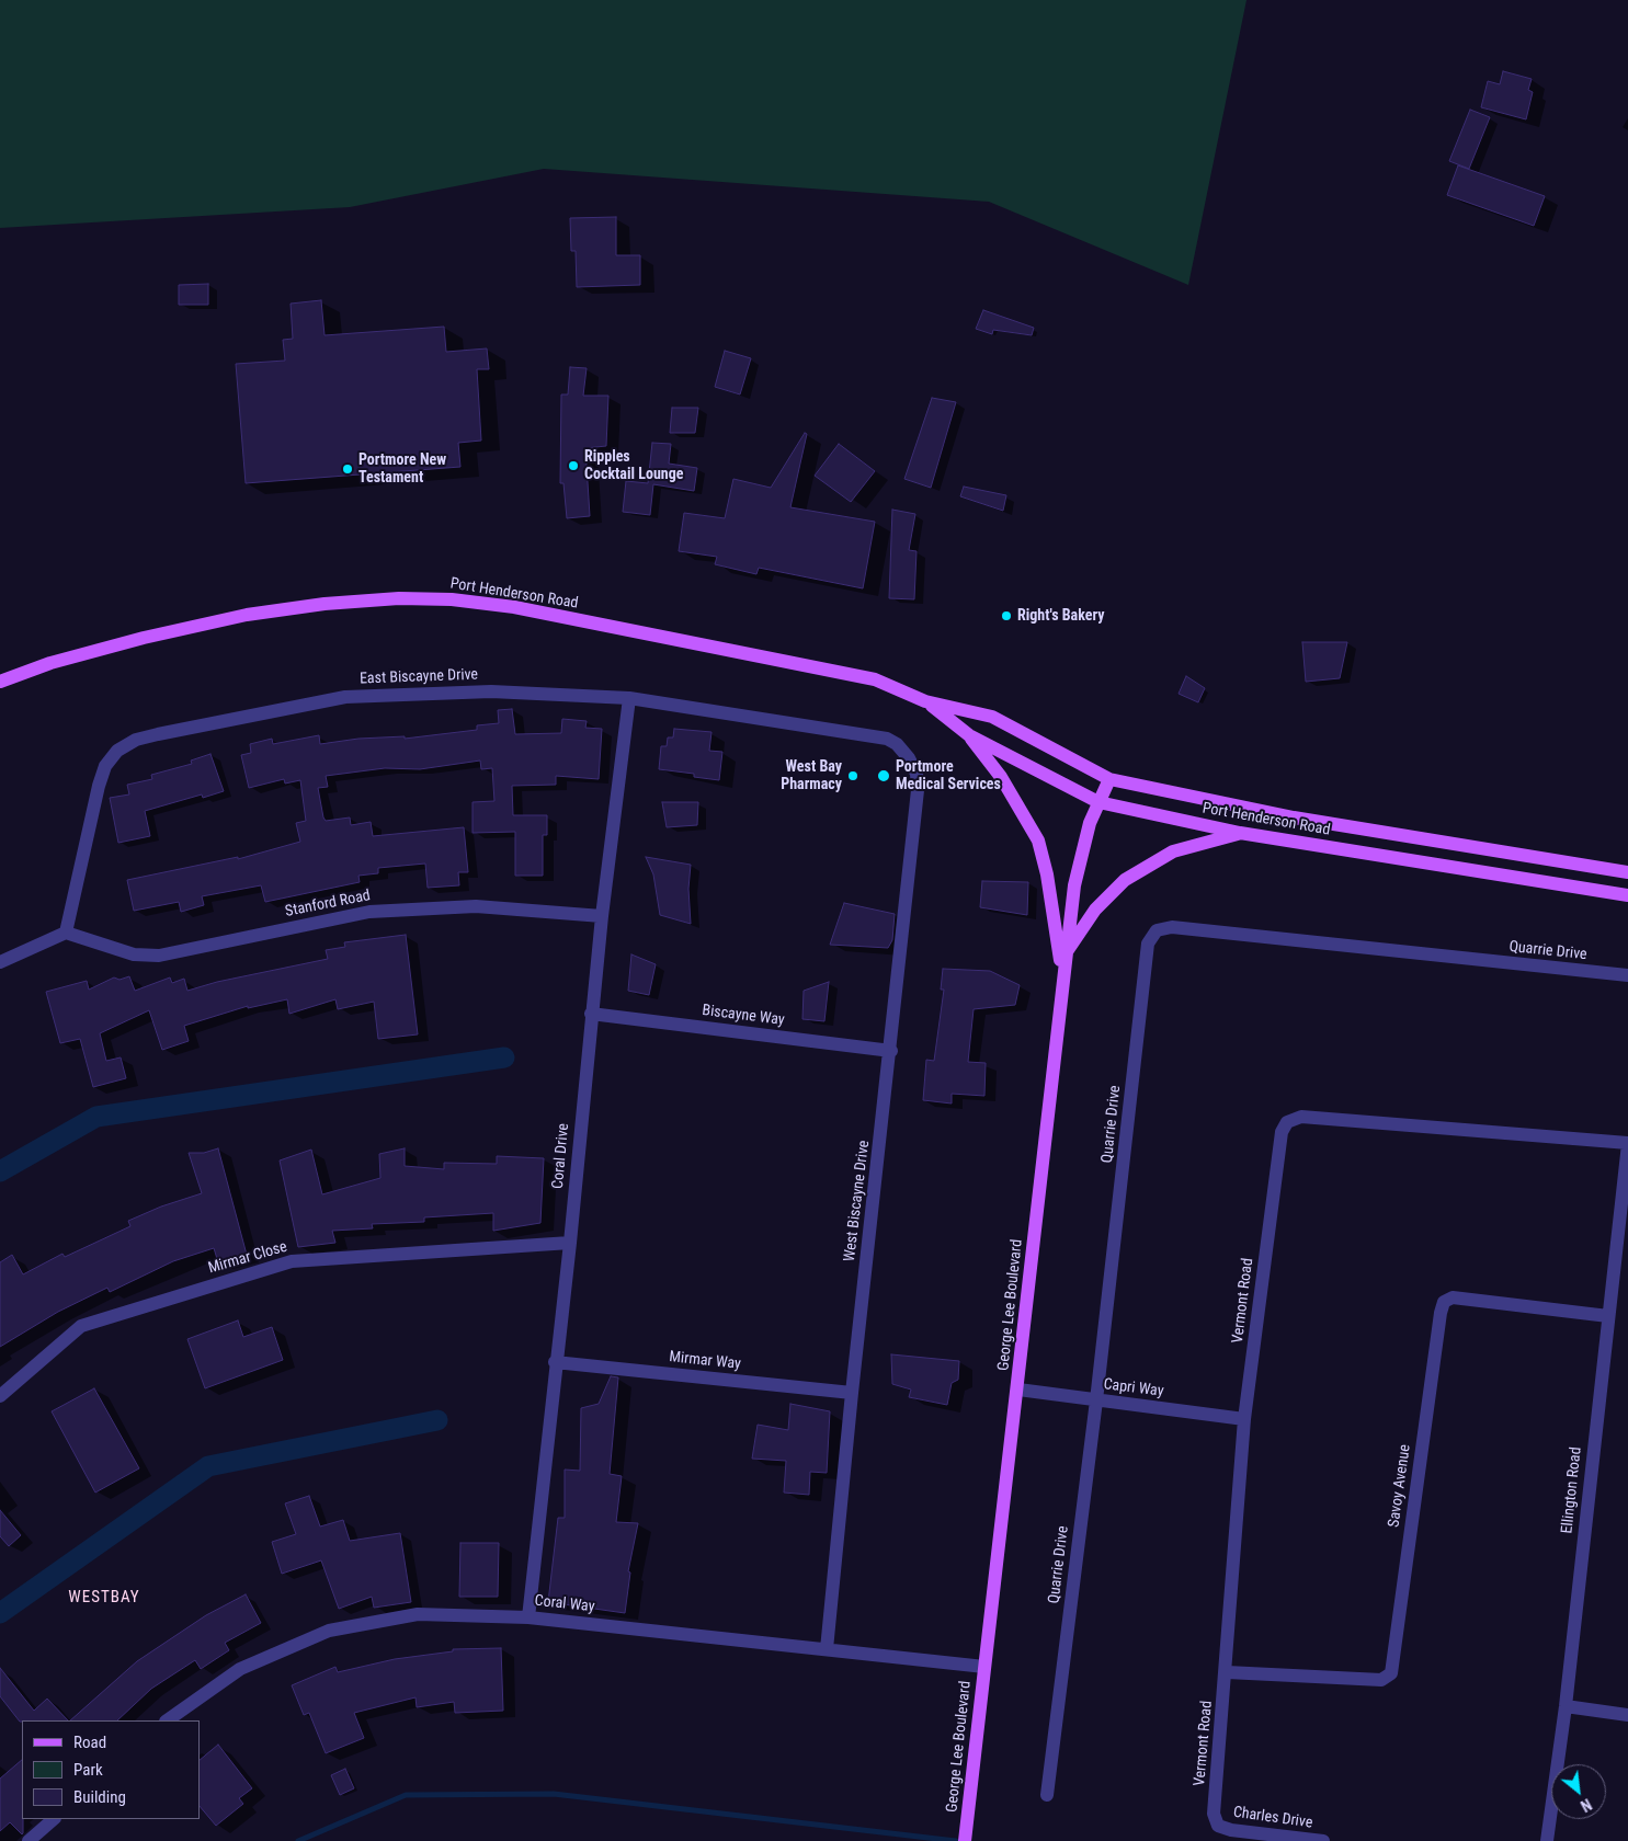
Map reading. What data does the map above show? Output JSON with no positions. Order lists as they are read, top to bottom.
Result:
{
  "streets": {
    "main road": ["Port Henderson Road", "George Lee Boulevard"],
    "street": [
      "East Biscayne Drive",
      "Stanford Road",
      "Quarrie Drive",
      "Biscayne Way",
      "Coral Drive",
      "West Biscayne Drive",
      "Mirmar Close",
      "Vermont Road",
      "Mirmar Way",
      "Capri Way",
      "Savoy Avenue",
      "Ellington Road",
      "Coral Way",
      "Charles Drive"
    ]
  },
  "crossings": [
    ["Port Henderson Road", "George Lee Boulevard"],
    ["East Biscayne Drive", "Stanford Road"],
    ["East Biscayne Drive", "Coral Drive"],
    ["East Biscayne Drive", "West Biscayne Drive"],
    ["Stanford Road", "Coral Drive"],
    ["Quarrie Drive", "Capri Way"],
    ["Biscayne Way", "Coral Drive"],
    ["Biscayne Way", "West Biscayne Drive"],
    ["Coral Drive", "Mirmar Close"],
    ["Coral Drive", "Mirmar Way"],
    ["Coral Drive", "Coral Way"],
    ["West Biscayne Drive", "Mirmar Way"],
    ["West Biscayne Drive", "Coral Way"],
    ["Vermont Road", "Capri Way"],
    ["Vermont Road", "Savoy Avenue"],
    ["Vermont Road", "Ellington Road"],
    ["Vermont Road", "Charles Drive"],
    ["George Lee Boulevard", "Capri Way"],
    ["George Lee Boulevard", "Coral Way"],
    ["Savoy Avenue", "Ellington Road"]
  ],
  "districts": ["WESTBAY"],
  "places": [
    "Ripples Cocktail Lounge",
    "Portmore New Testament",
    "Right's Bakery",
    "West Bay Pharmacy",
    "Portmore Medical Services"
  ],
  "legend": ["Road", "Park", "Building"],
  "north": "bottom right"
}
